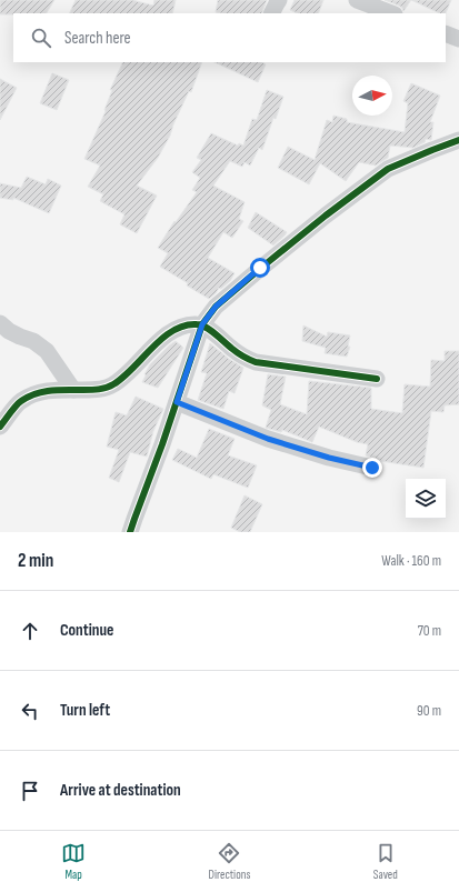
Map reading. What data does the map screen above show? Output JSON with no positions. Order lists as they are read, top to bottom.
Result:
{
  "north": "right",
  "page": {
    "search": "Search here",
    "heading": ["2 min", "Walk · 160 m"],
    "list": [
      ["Continue", "70 m"],
      ["Turn left", "90 m"],
      "Arrive at destination"
    ],
    "nav": ["Map", "Directions", "Saved"]
  }
}
